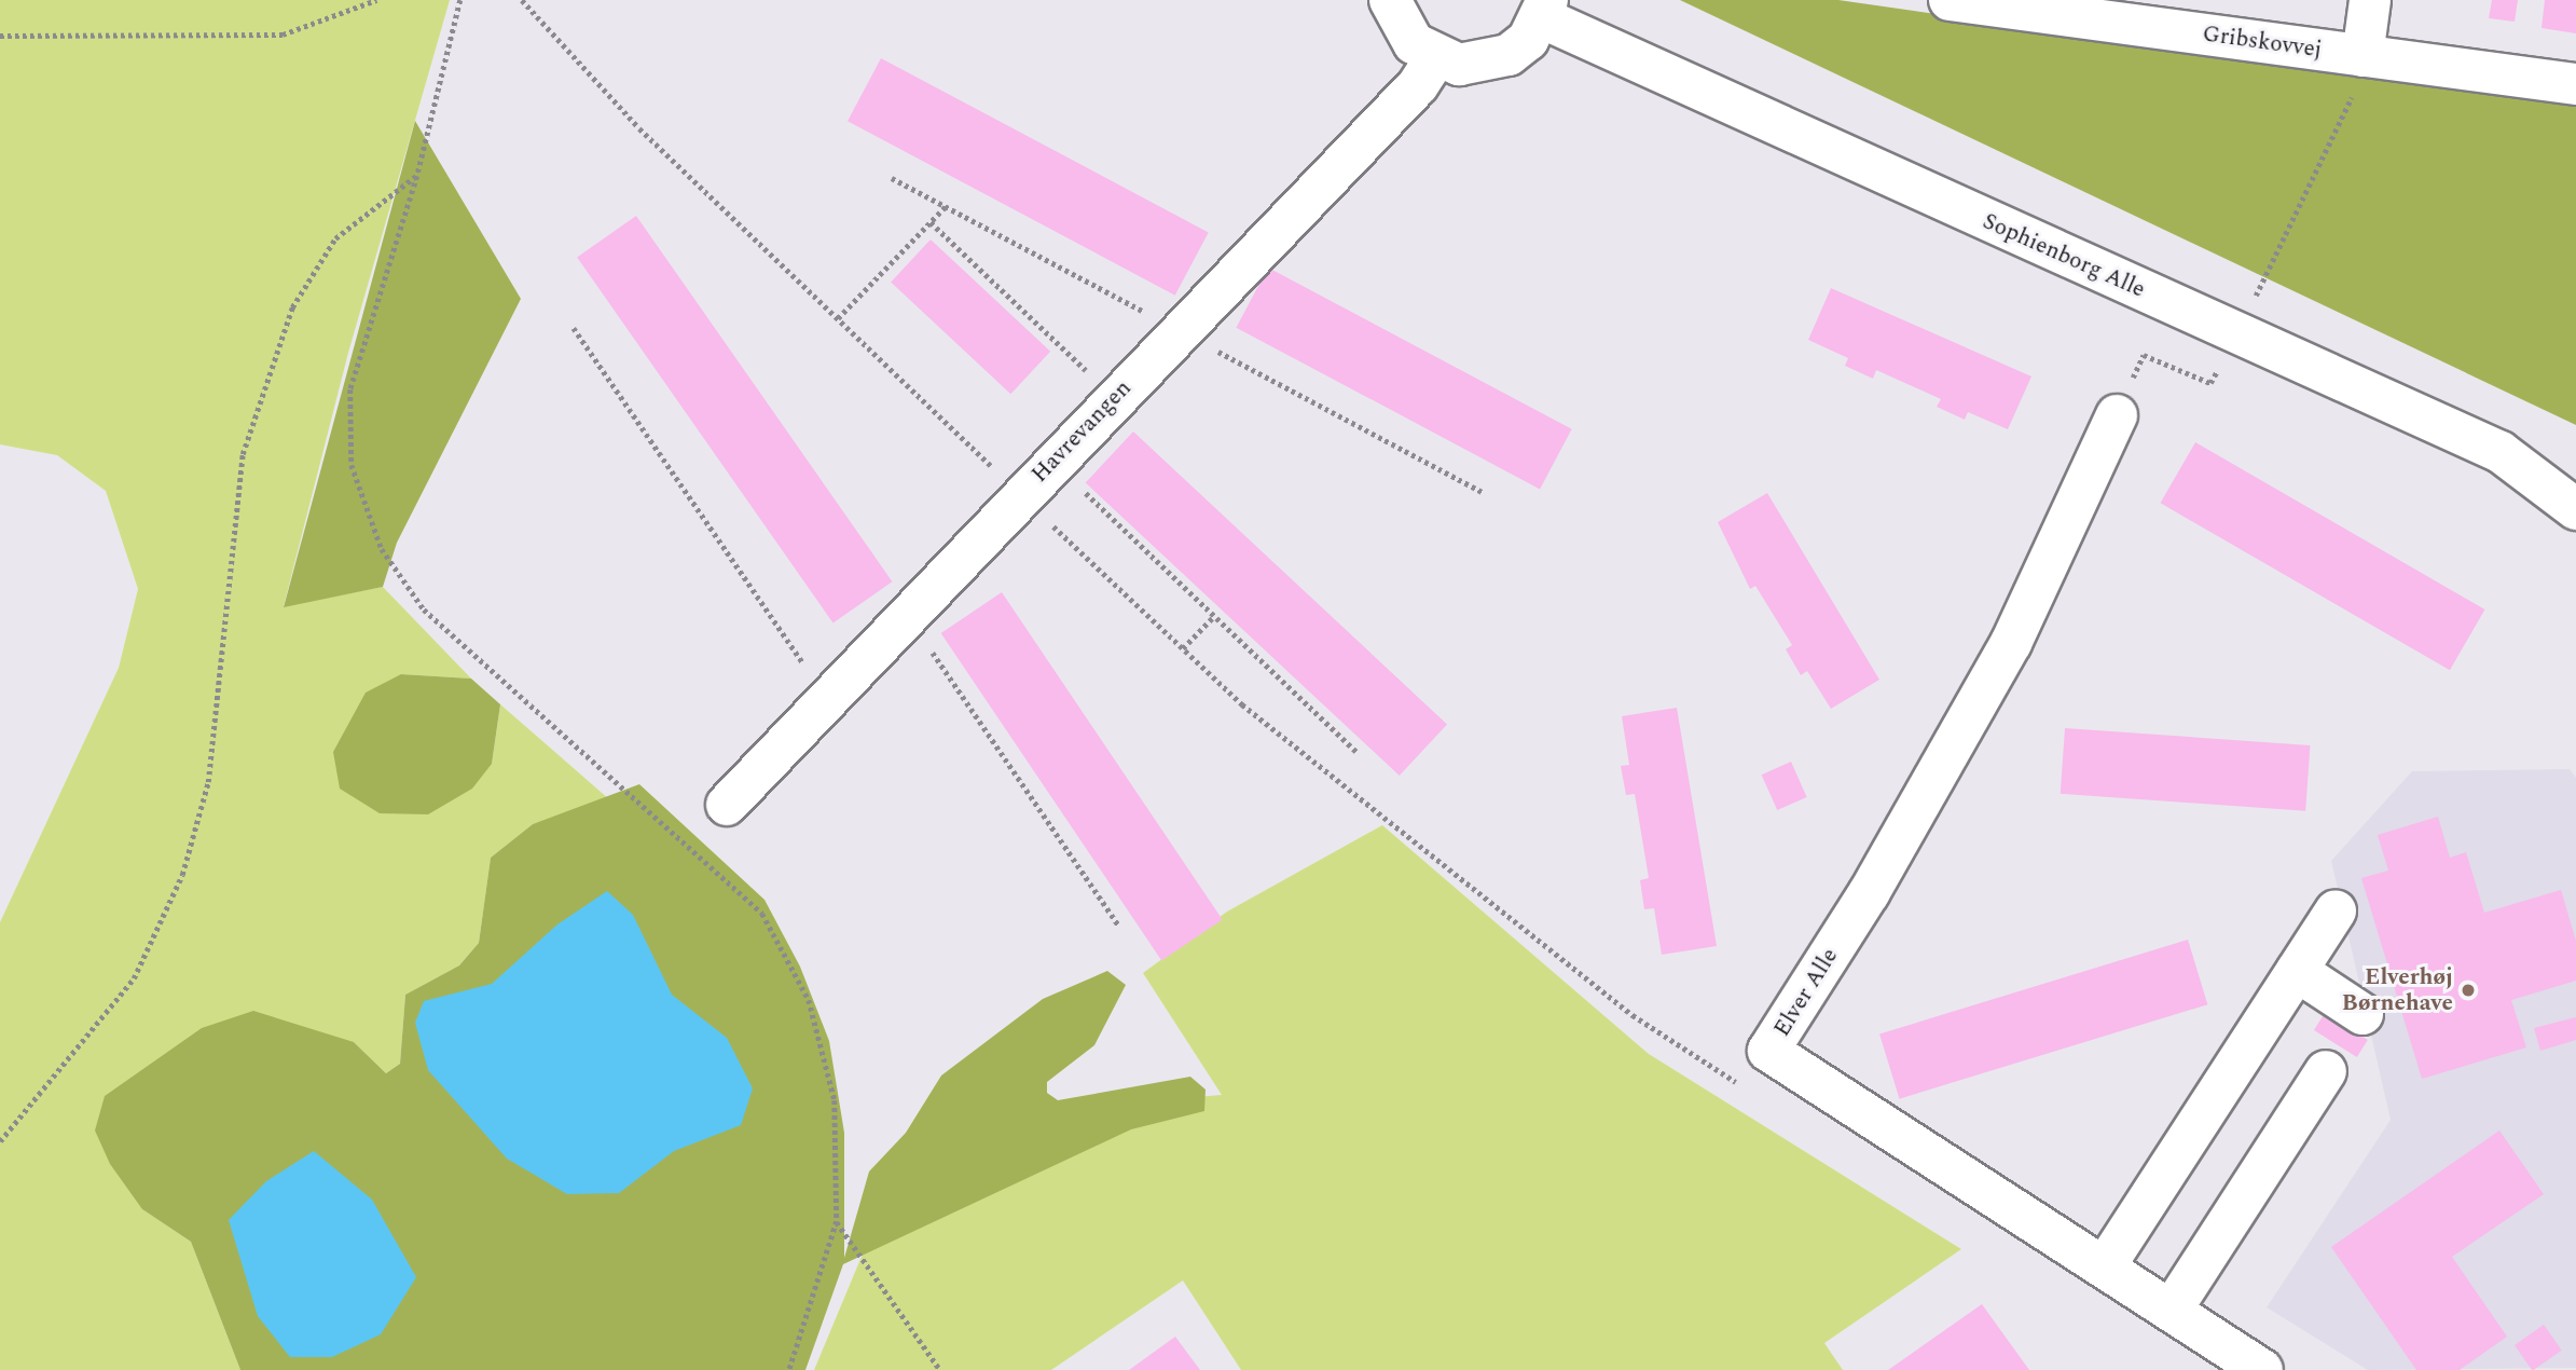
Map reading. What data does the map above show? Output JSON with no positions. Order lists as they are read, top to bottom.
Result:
{
  "streets": {
    "street": [
      "Gribskovvej",
      "Sophienborg Alle",
      "Havrevangen",
      "Elver Alle"
    ]
  },
  "places": ["Elverhøj Børnehave"]
}
